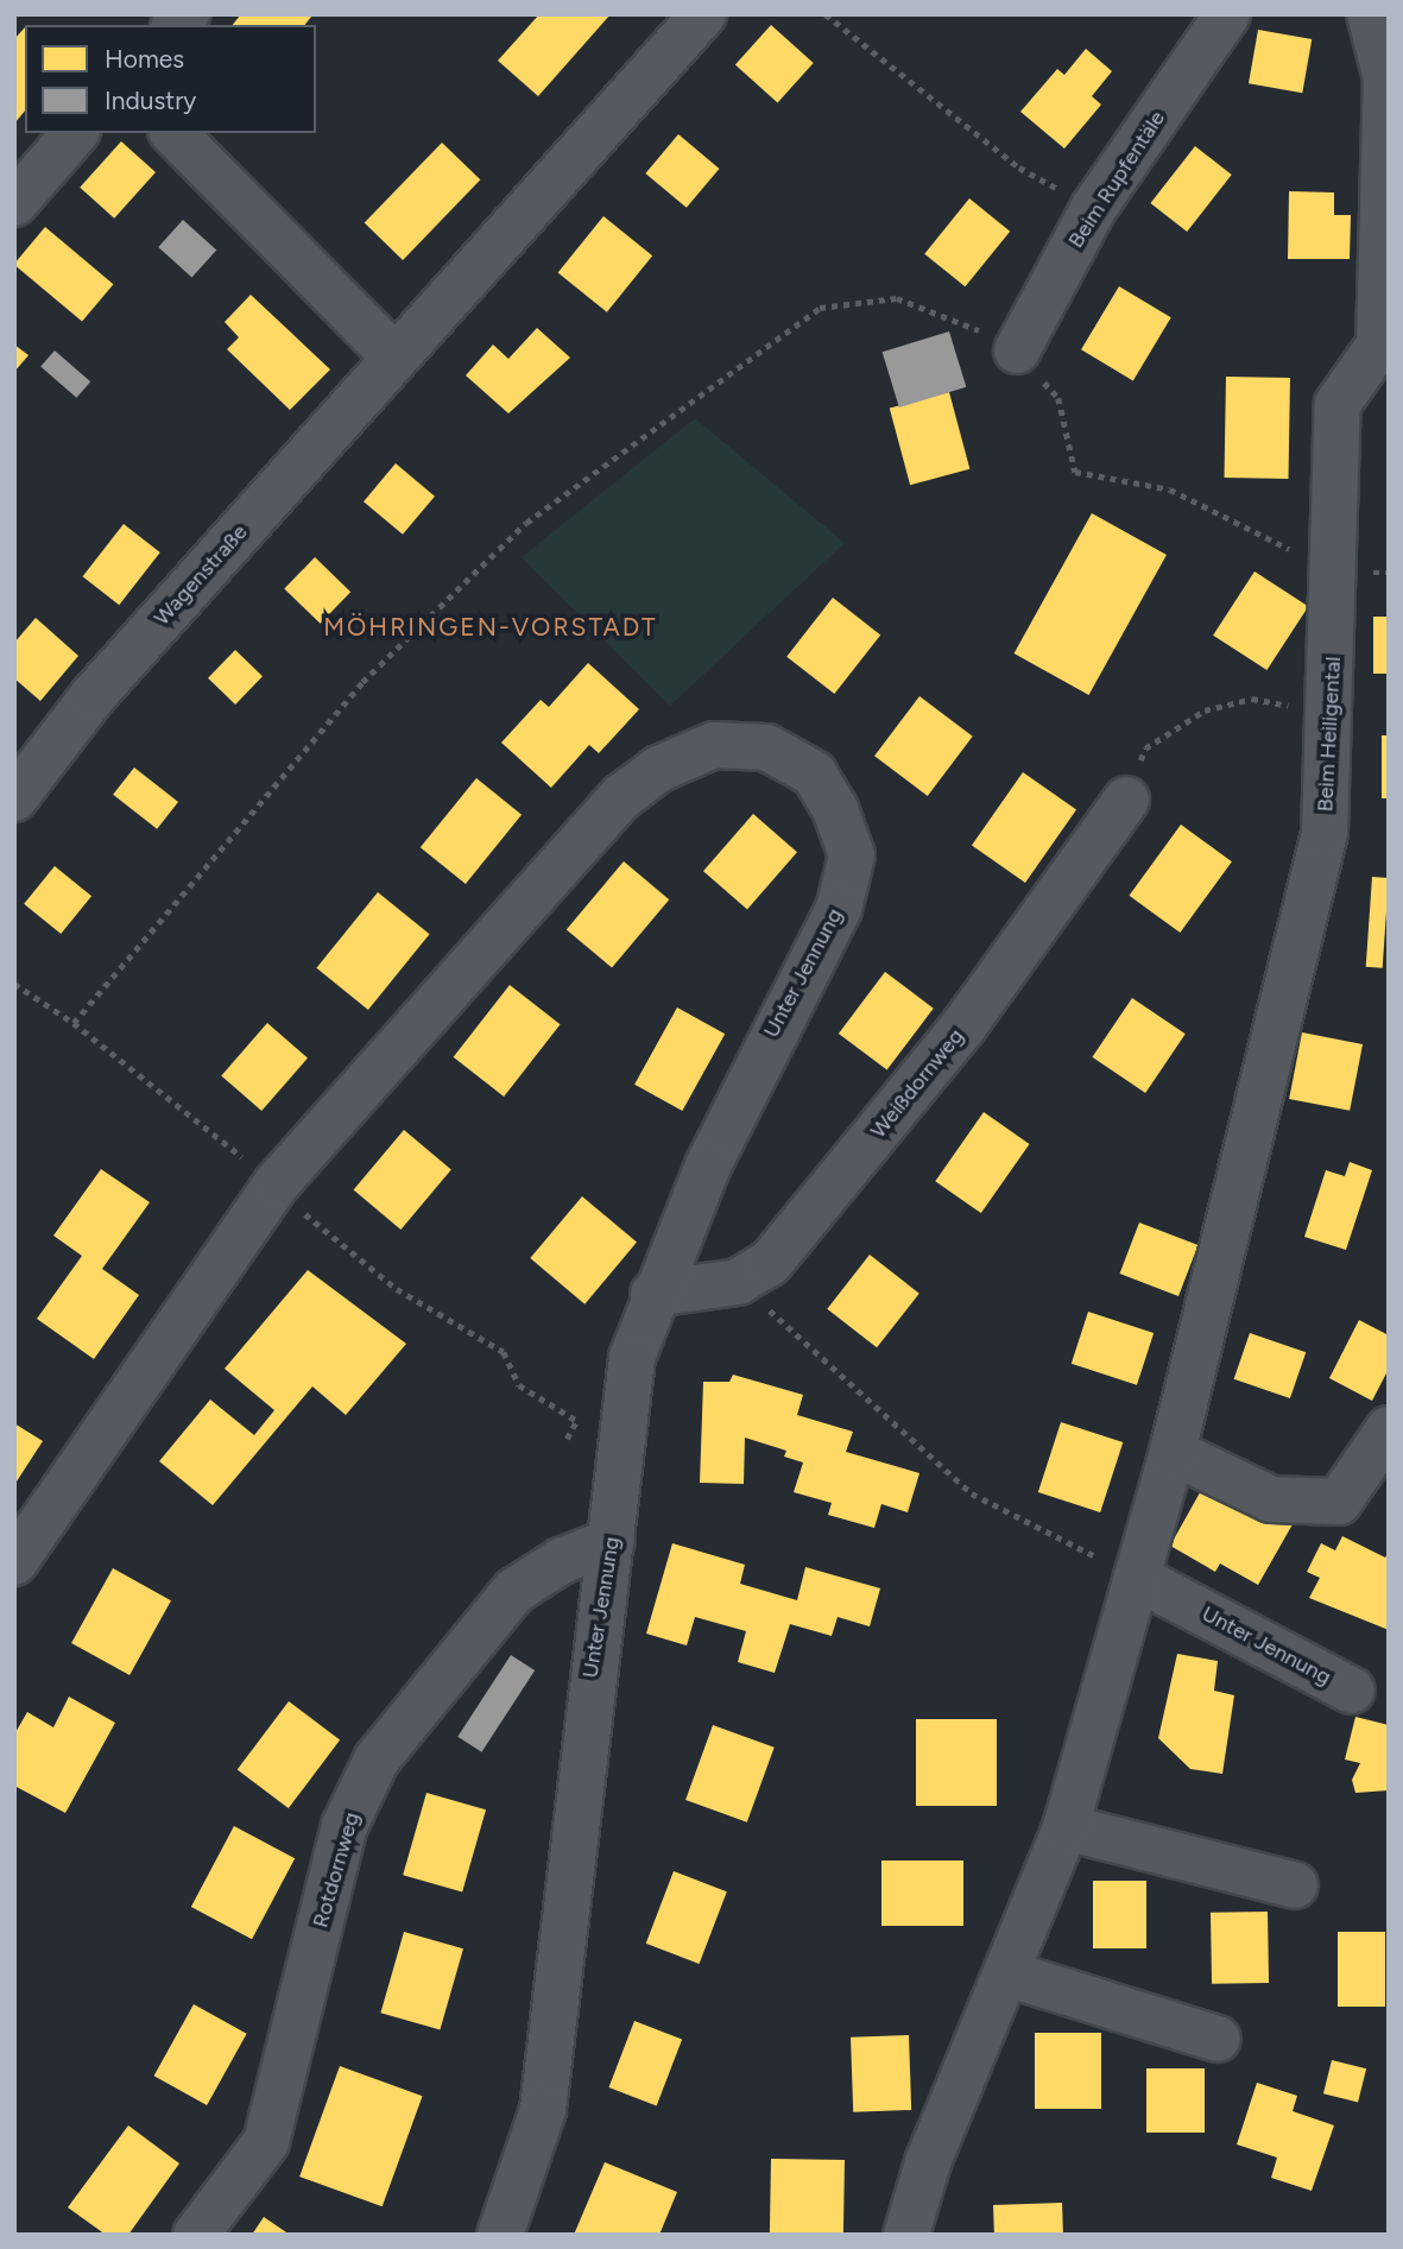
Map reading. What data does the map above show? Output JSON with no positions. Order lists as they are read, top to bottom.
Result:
{
  "streets": {
    "street": [
      "Beim Rupfentäle",
      "Wagenstraße",
      "Beim Heiligental",
      "Unter Jennung",
      "Weißdornweg",
      "Rotdornweg"
    ]
  },
  "crossings": [
    ["Unter Jennung", "Weißdornweg"],
    ["Unter Jennung", "Rotdornweg"]
  ],
  "districts": ["MÖHRINGEN-VORSTADT"],
  "legend": ["Homes", "Industry"]
}
